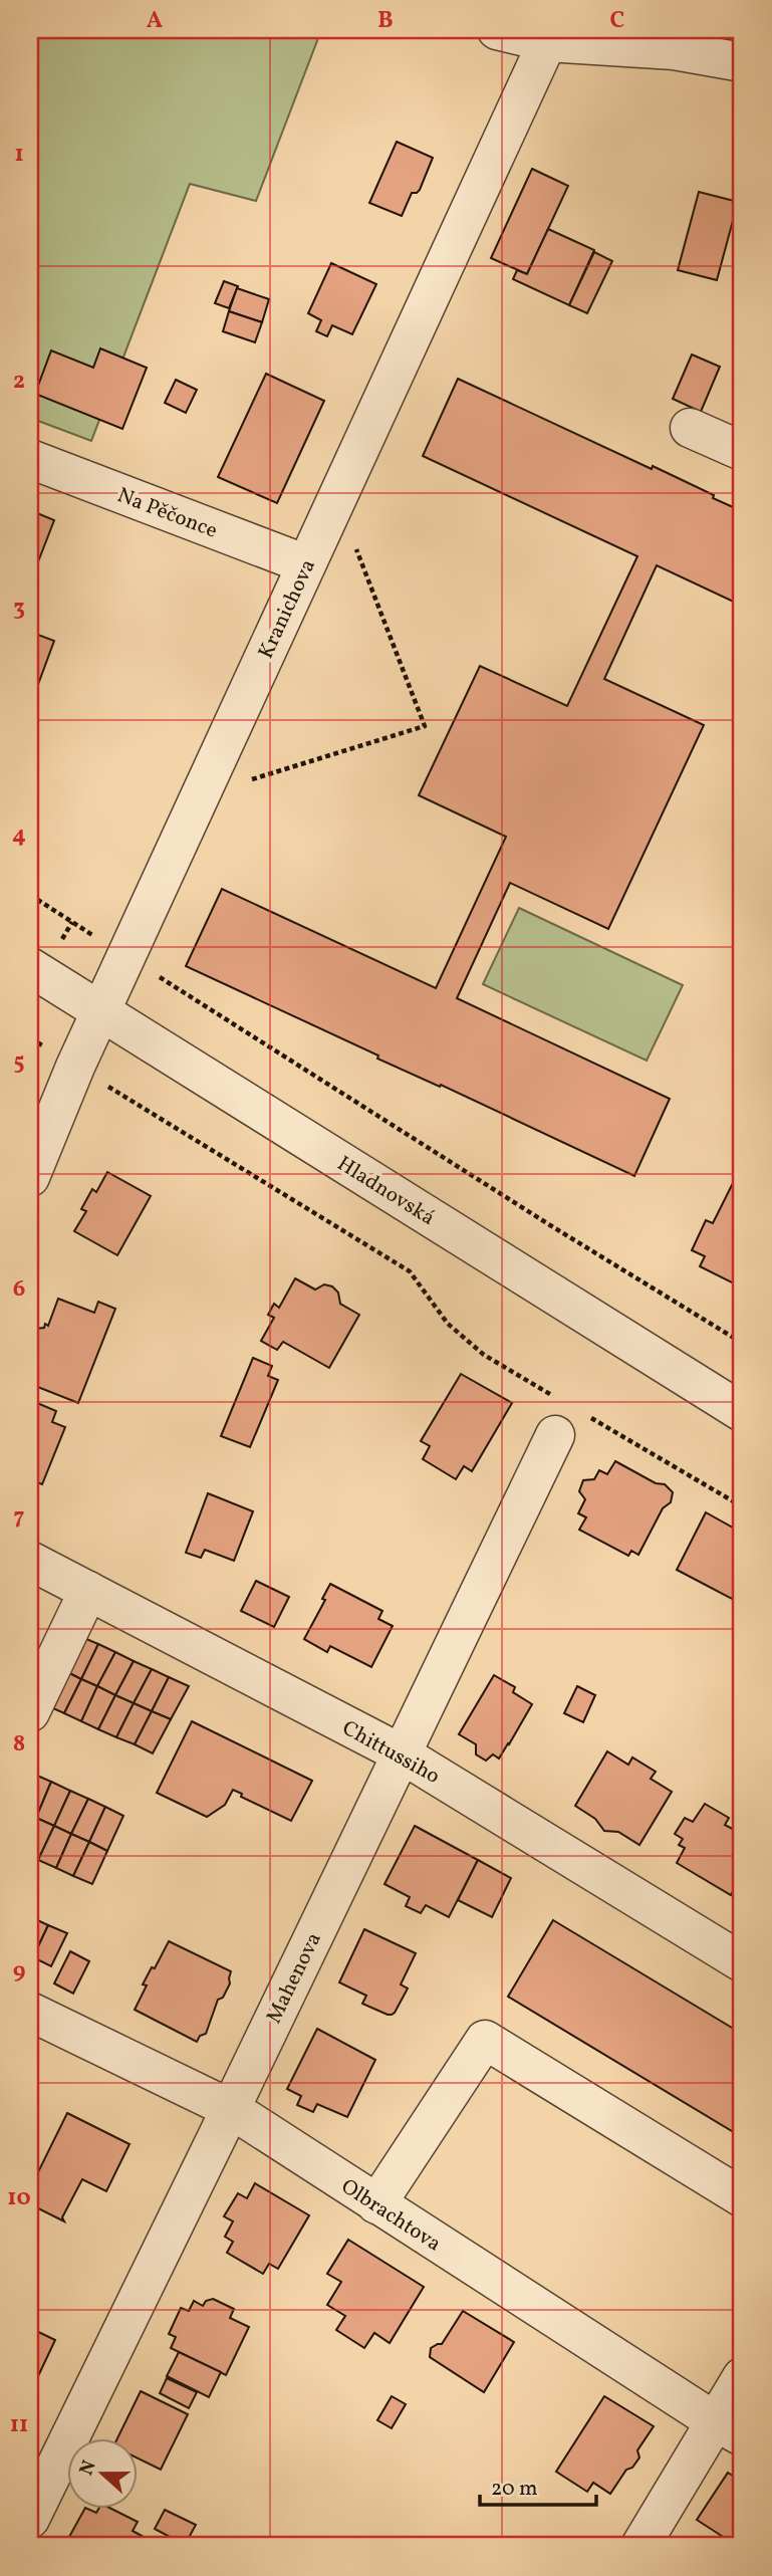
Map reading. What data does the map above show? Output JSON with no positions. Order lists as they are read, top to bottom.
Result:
{
  "streets": {
    "street": [
      "Na Pěčonce",
      "Kranichova",
      "Hladnovská",
      "Chittussiho",
      "Mahenova",
      "Olbrachtova"
    ]
  },
  "crossings": [
    ["Na Pěčonce", "Kranichova"],
    ["Kranichova", "Hladnovská"],
    ["Chittussiho", "Mahenova"],
    ["Mahenova", "Olbrachtova"]
  ],
  "scale_bar": "20 m",
  "north": "left",
  "grid": {
    "columns": ["A", "B", "C"],
    "rows": [
      "1",
      "2",
      "3",
      "4",
      "5",
      "6",
      "7",
      "8",
      "9",
      "10",
      "11"
    ]
  }
}
